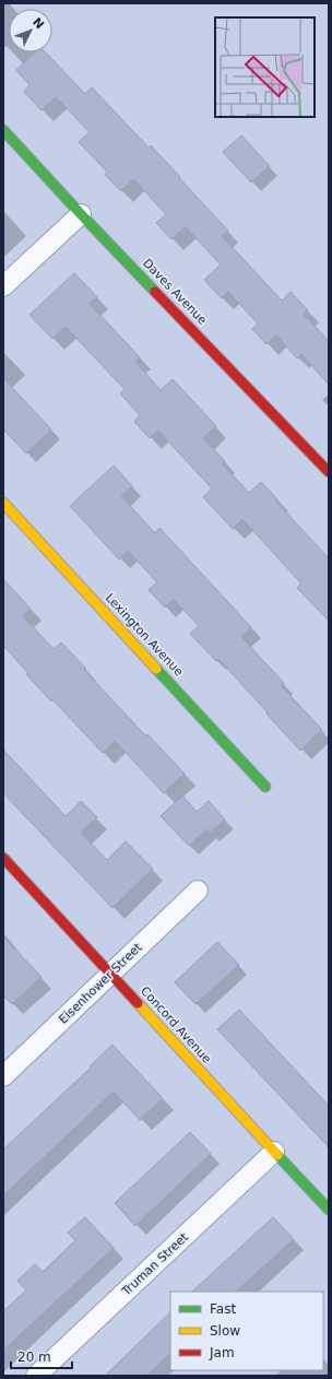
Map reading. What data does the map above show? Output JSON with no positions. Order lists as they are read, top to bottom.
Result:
{
  "streets": {
    "street": [
      "Daves Avenue",
      "Lexington Avenue",
      "Eisenhower Street",
      "Concord Avenue",
      "Truman Street"
    ]
  },
  "crossings": [
    ["Eisenhower Street", "Concord Avenue"],
    ["Concord Avenue", "Truman Street"]
  ],
  "legend": ["Fast", "Slow", "Jam"],
  "scale_bar": "20 m",
  "north": "top right"
}
